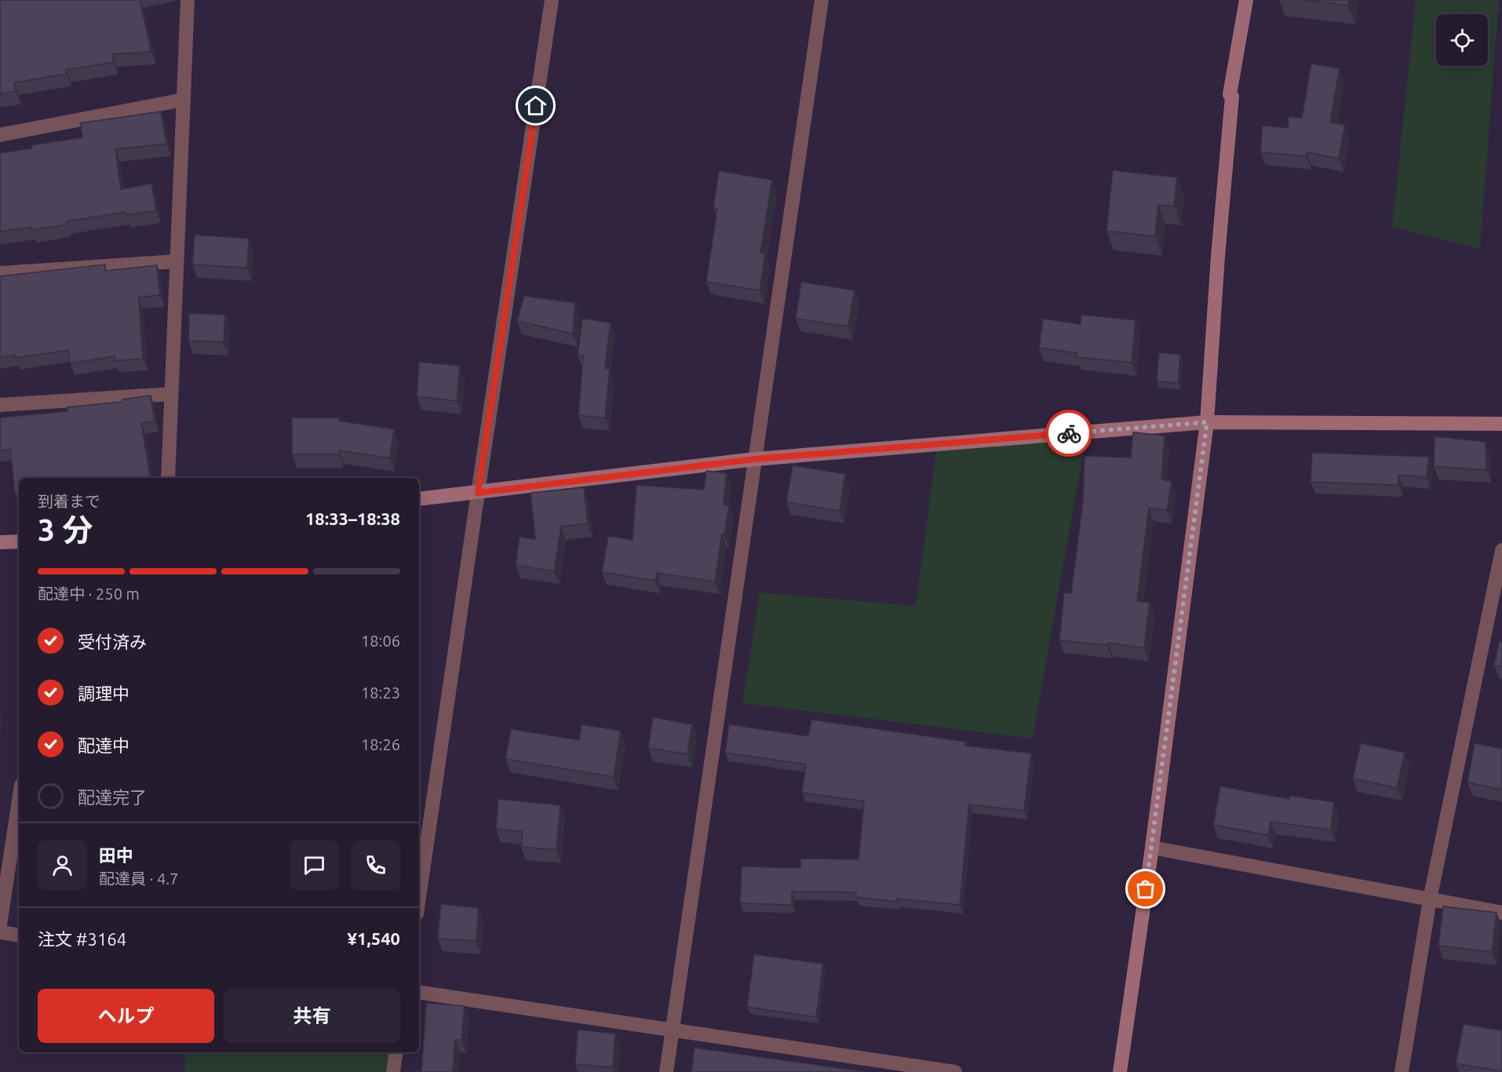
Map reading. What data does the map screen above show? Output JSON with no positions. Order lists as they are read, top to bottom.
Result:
{
  "page": {
    "heading": ["3 分", "到着まで", "18:33–18:38"],
    "panel": [
      "田中",
      "配達員 · 4.7",
      "注文 #3164",
      "¥1,540"
    ],
    "bar": "配達中 · 250 m",
    "list": [
      ["受付済み", "18:06"],
      ["調理中", "18:23"],
      ["配達中", "18:26"],
      "配達完了"
    ],
    "buttons": ["ヘルプ", "共有"]
  }
}
